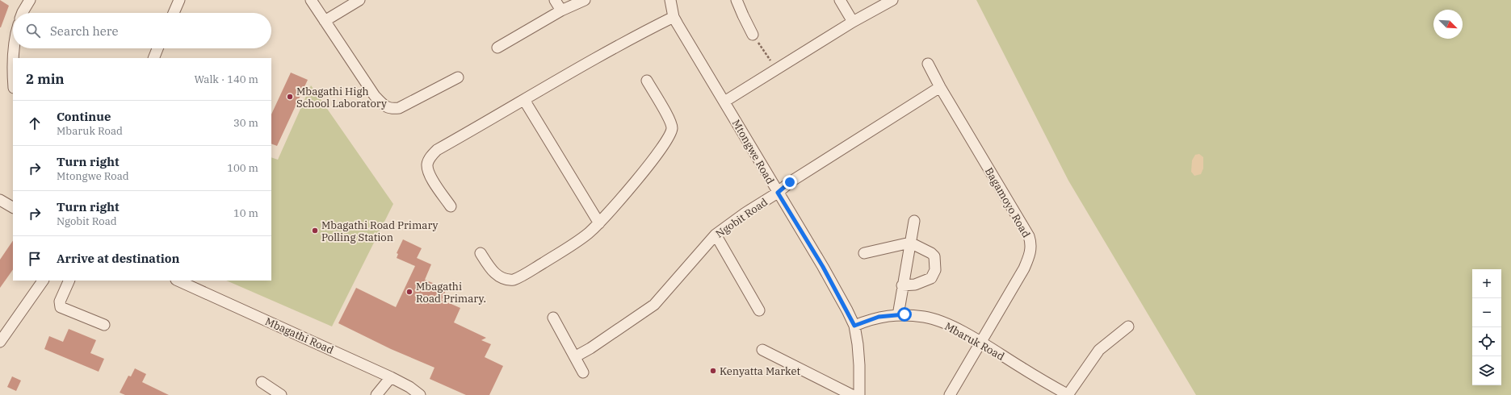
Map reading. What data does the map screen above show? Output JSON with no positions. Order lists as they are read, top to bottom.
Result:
{
  "streets": {
    "street": [
      "Mtongwe Road",
      "Bagamoyo Road",
      "Ngobit Road",
      "Mbagathi Road",
      "Mbaruk Road"
    ]
  },
  "crossings": [
    ["Mtongwe Road", "Ngobit Road"],
    ["Mtongwe Road", "Mbaruk Road"],
    ["Bagamoyo Road", "Ngobit Road"],
    ["Bagamoyo Road", "Mbaruk Road"]
  ],
  "places": [
    "Mbagathi High School Laboratory",
    "Mbagathi Road Primary Polling Station",
    "Mbagathi Road Primary.",
    "Kenyatta Market"
  ],
  "north": "bottom right",
  "page": {
    "search": "Search here",
    "heading": ["2 min", "Walk · 140 m"],
    "list": [
      ["Continue", "Mbaruk Road", "30 m"],
      ["Turn right", "Mtongwe Road", "100 m"],
      ["Turn right", "Ngobit Road", "10 m"],
      "Arrive at destination"
    ],
    "map_buttons": ["+", "−"]
  }
}
